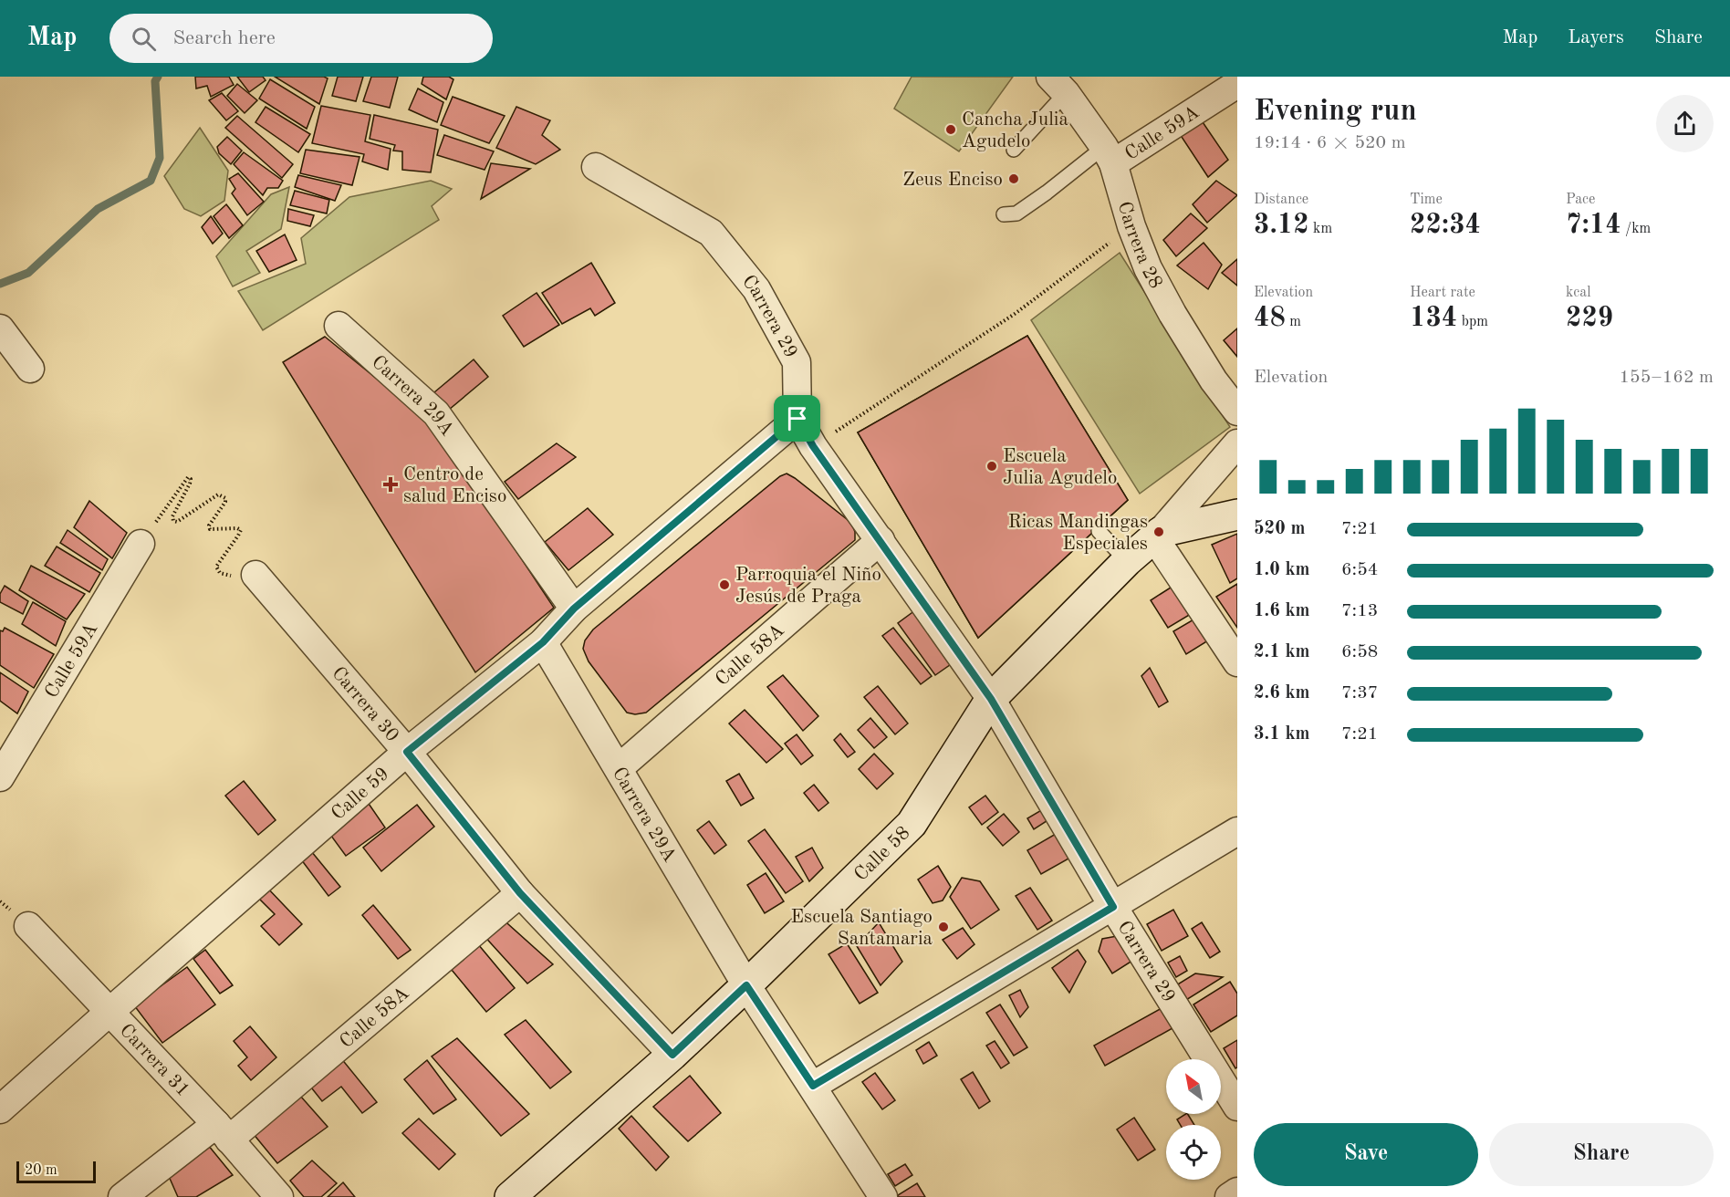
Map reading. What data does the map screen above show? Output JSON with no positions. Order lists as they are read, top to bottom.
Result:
{
  "streets": {
    "street": [
      "Calle 59A",
      "Carrera 28",
      "Carrera 29",
      "Carrera 29A",
      "Calle 58A",
      "Carrera 30",
      "Calle 59",
      "Calle 58",
      "Carrera 31"
    ]
  },
  "crossings": [
    ["Calle 59A", "Carrera 28"],
    ["Carrera 29", "Calle 58A"],
    ["Carrera 29", "Calle 59"],
    ["Carrera 29", "Calle 58"],
    ["Carrera 29A", "Calle 58A"],
    ["Carrera 29A", "Calle 59"],
    ["Carrera 29A", "Calle 58"],
    ["Calle 58A", "Carrera 30"],
    ["Calle 58A", "Carrera 31"],
    ["Carrera 30", "Calle 59"],
    ["Carrera 30", "Calle 58"],
    ["Calle 59", "Carrera 31"]
  ],
  "places": {
    "other": [
      "Cancha Julia Agudelo",
      "Zeus Enciso",
      "Escuela Julia Agudelo",
      "Ricas Mandingas Especiales",
      "Parroquia el Niño Jesús de Praga",
      "Escuela Santiago Santamaria"
    ],
    "health": ["Centro de salud Enciso"]
  },
  "scale_bar": "20 m",
  "north": "top left",
  "page": {
    "header": "Map",
    "search": "Search here",
    "nav": ["Map", "Layers", "Share"],
    "heading": ["Evening run", "19:14 · 6 × 520 m"],
    "stats": [
      ["Distance", "3.12 km"],
      ["Time", "22:34"],
      ["Pace", "7:14 /km"],
      ["Elevation", "48 m"],
      ["Heart rate", "134 bpm"],
      ["kcal", "229"]
    ],
    "chart": ["Elevation", "155–162 m"],
    "list": [
      {
        "name": "520 m",
        "note": "7:21"
      },
      {
        "name": "1.0 km",
        "note": "6:54"
      },
      {
        "name": "1.6 km",
        "note": "7:13"
      },
      {
        "name": "2.1 km",
        "note": "6:58"
      },
      {
        "name": "2.6 km",
        "note": "7:37"
      },
      {
        "name": "3.1 km",
        "note": "7:21"
      }
    ],
    "buttons": ["Save", "Share"],
    "scale": "20 m"
  }
}
